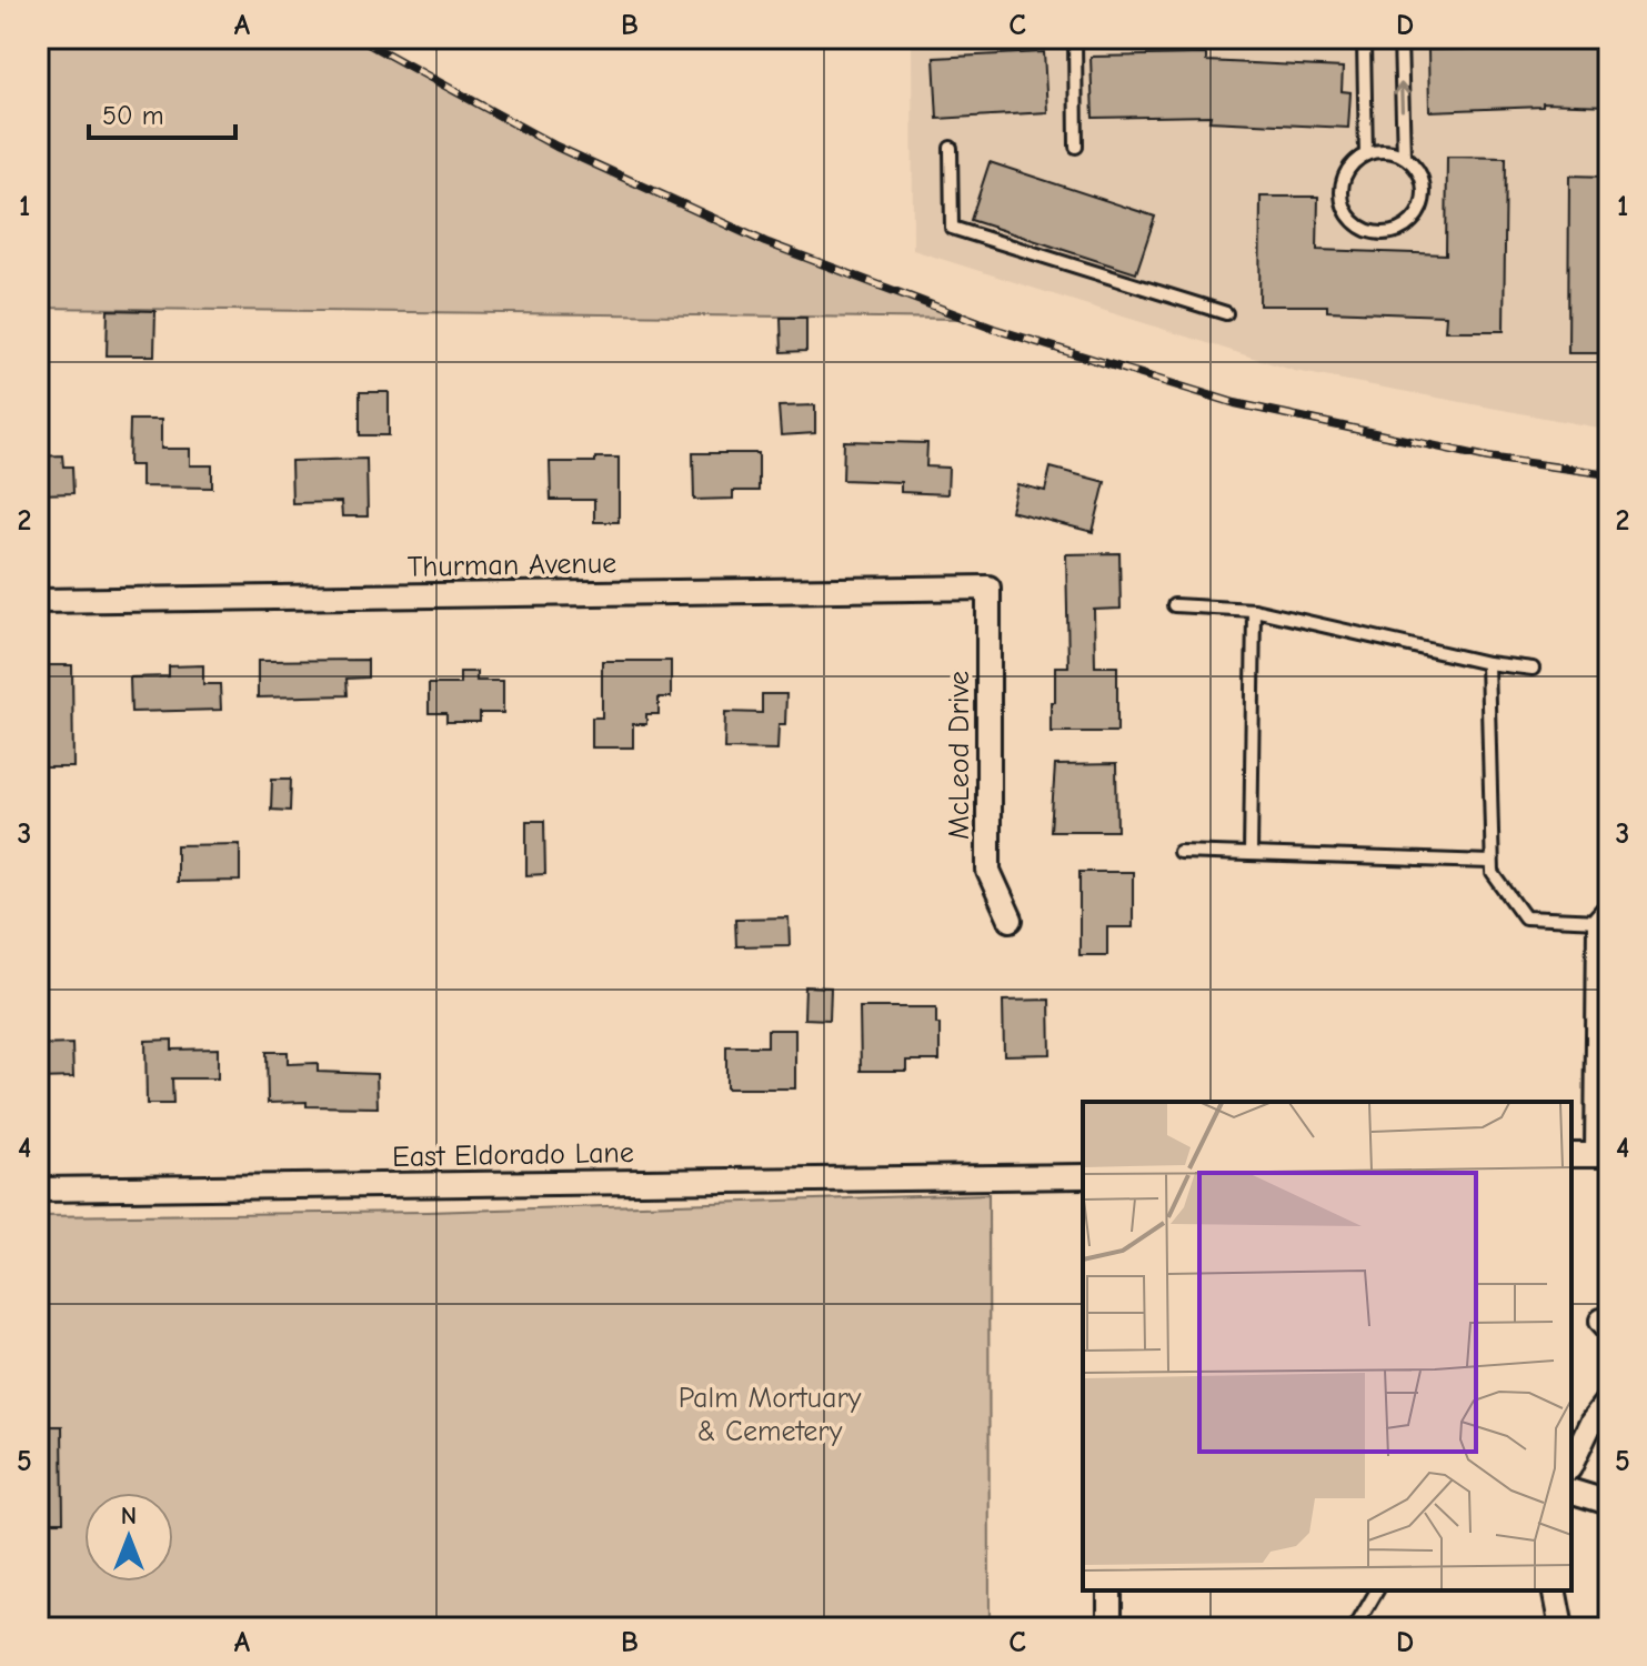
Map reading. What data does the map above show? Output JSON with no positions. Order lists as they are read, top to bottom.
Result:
{
  "streets": {
    "street": ["Thurman Avenue", "McLeod Drive", "East Eldorado Lane"]
  },
  "crossings": [
    ["Thurman Avenue", "McLeod Drive"]
  ],
  "parks": ["Palm Mortuary & Cemetery"],
  "scale_bar": "50 m",
  "north": "top",
  "grid": {
    "columns": [
      "A",
      "B",
      "C",
      "D"
    ],
    "rows": [
      "1",
      "2",
      "3",
      "4",
      "5"
    ]
  }
}
